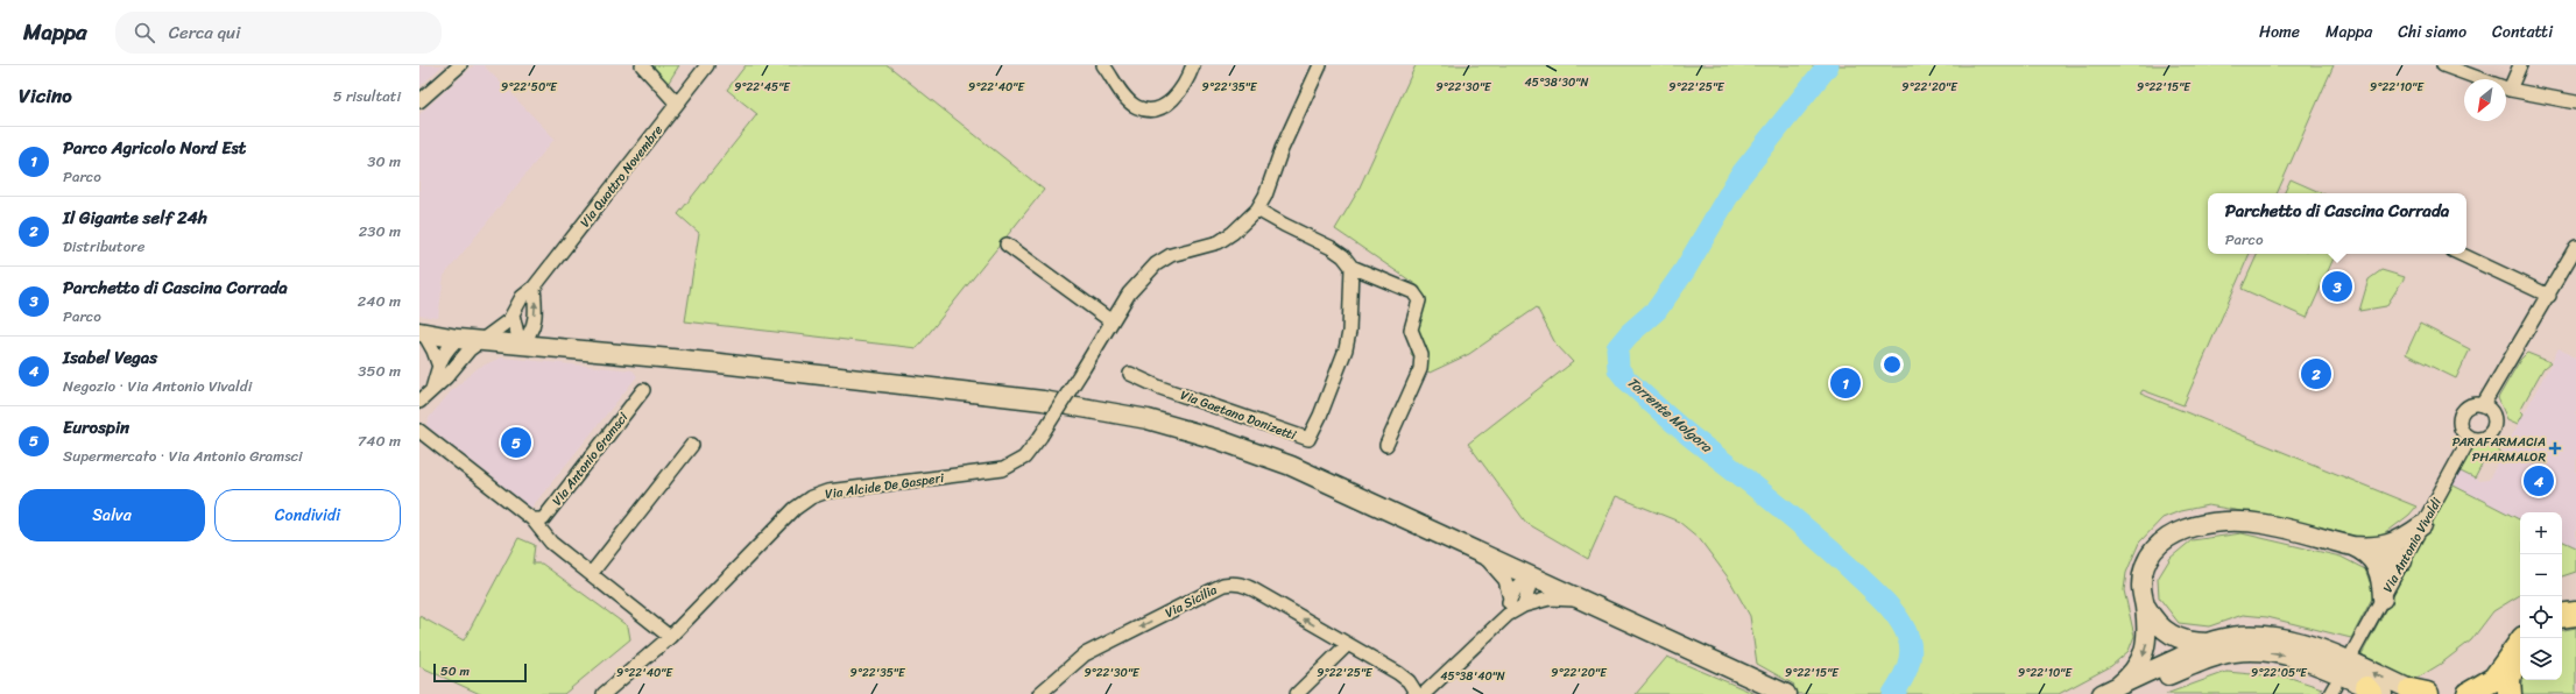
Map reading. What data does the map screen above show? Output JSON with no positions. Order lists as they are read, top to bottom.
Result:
{
  "streets": {
    "street": [
      "Via Quattro Novembre",
      "Via Gaetano Donizetti",
      "Via Antonio Gramsci",
      "Via Alcide De Gasperi",
      "Via Antonio Vivaldi",
      "Via Sicilia"
    ]
  },
  "one_way": ["Via Sicilia"],
  "water": ["Torrente Molgora"],
  "places": {
    "health": ["PARAFARMACIA PHARMALOR"]
  },
  "scale_bar": "50 m",
  "north": "bottom left",
  "page": {
    "header": "Mappa",
    "search": "Cerca qui",
    "nav": [
      "Home",
      "Mappa",
      "Chi siamo",
      "Contatti"
    ],
    "heading": ["Vicino", "5 risultati"],
    "list": [
      {
        "mark": "1",
        "name": "Parco Agricolo Nord Est",
        "note": "Parco",
        "value": "30 m"
      },
      {
        "mark": "2",
        "name": "Il Gigante self 24h",
        "note": "Distributore",
        "value": "230 m"
      },
      {
        "mark": "3",
        "name": "Parchetto di Cascina Corrada",
        "note": "Parco",
        "value": "240 m"
      },
      {
        "mark": "4",
        "name": "Isabel Vegas",
        "note": "Negozio · Via Antonio Vivaldi",
        "value": "350 m"
      },
      {
        "mark": "5",
        "name": "Eurospin",
        "note": "Supermercato · Via Antonio Gramsci",
        "value": "740 m"
      }
    ],
    "popup": ["Parchetto di Cascina Corrada", "Parco"],
    "pins": [
      "3",
      "2",
      "1",
      "5",
      "4"
    ],
    "buttons": ["Salva", "Condividi"],
    "map_buttons": ["+", "−"],
    "scale": "50 m"
  },
  "coordinates": [
    "45°38'30\"N",
    "9°22'50\"E",
    "9°22'45\"E",
    "9°22'40\"E",
    "9°22'35\"E",
    "9°22'30\"E",
    "9°22'25\"E",
    "9°22'20\"E",
    "9°22'15\"E",
    "9°22'10\"E",
    "9°22'05\"E",
    "45°38'40\"N"
  ]
}
